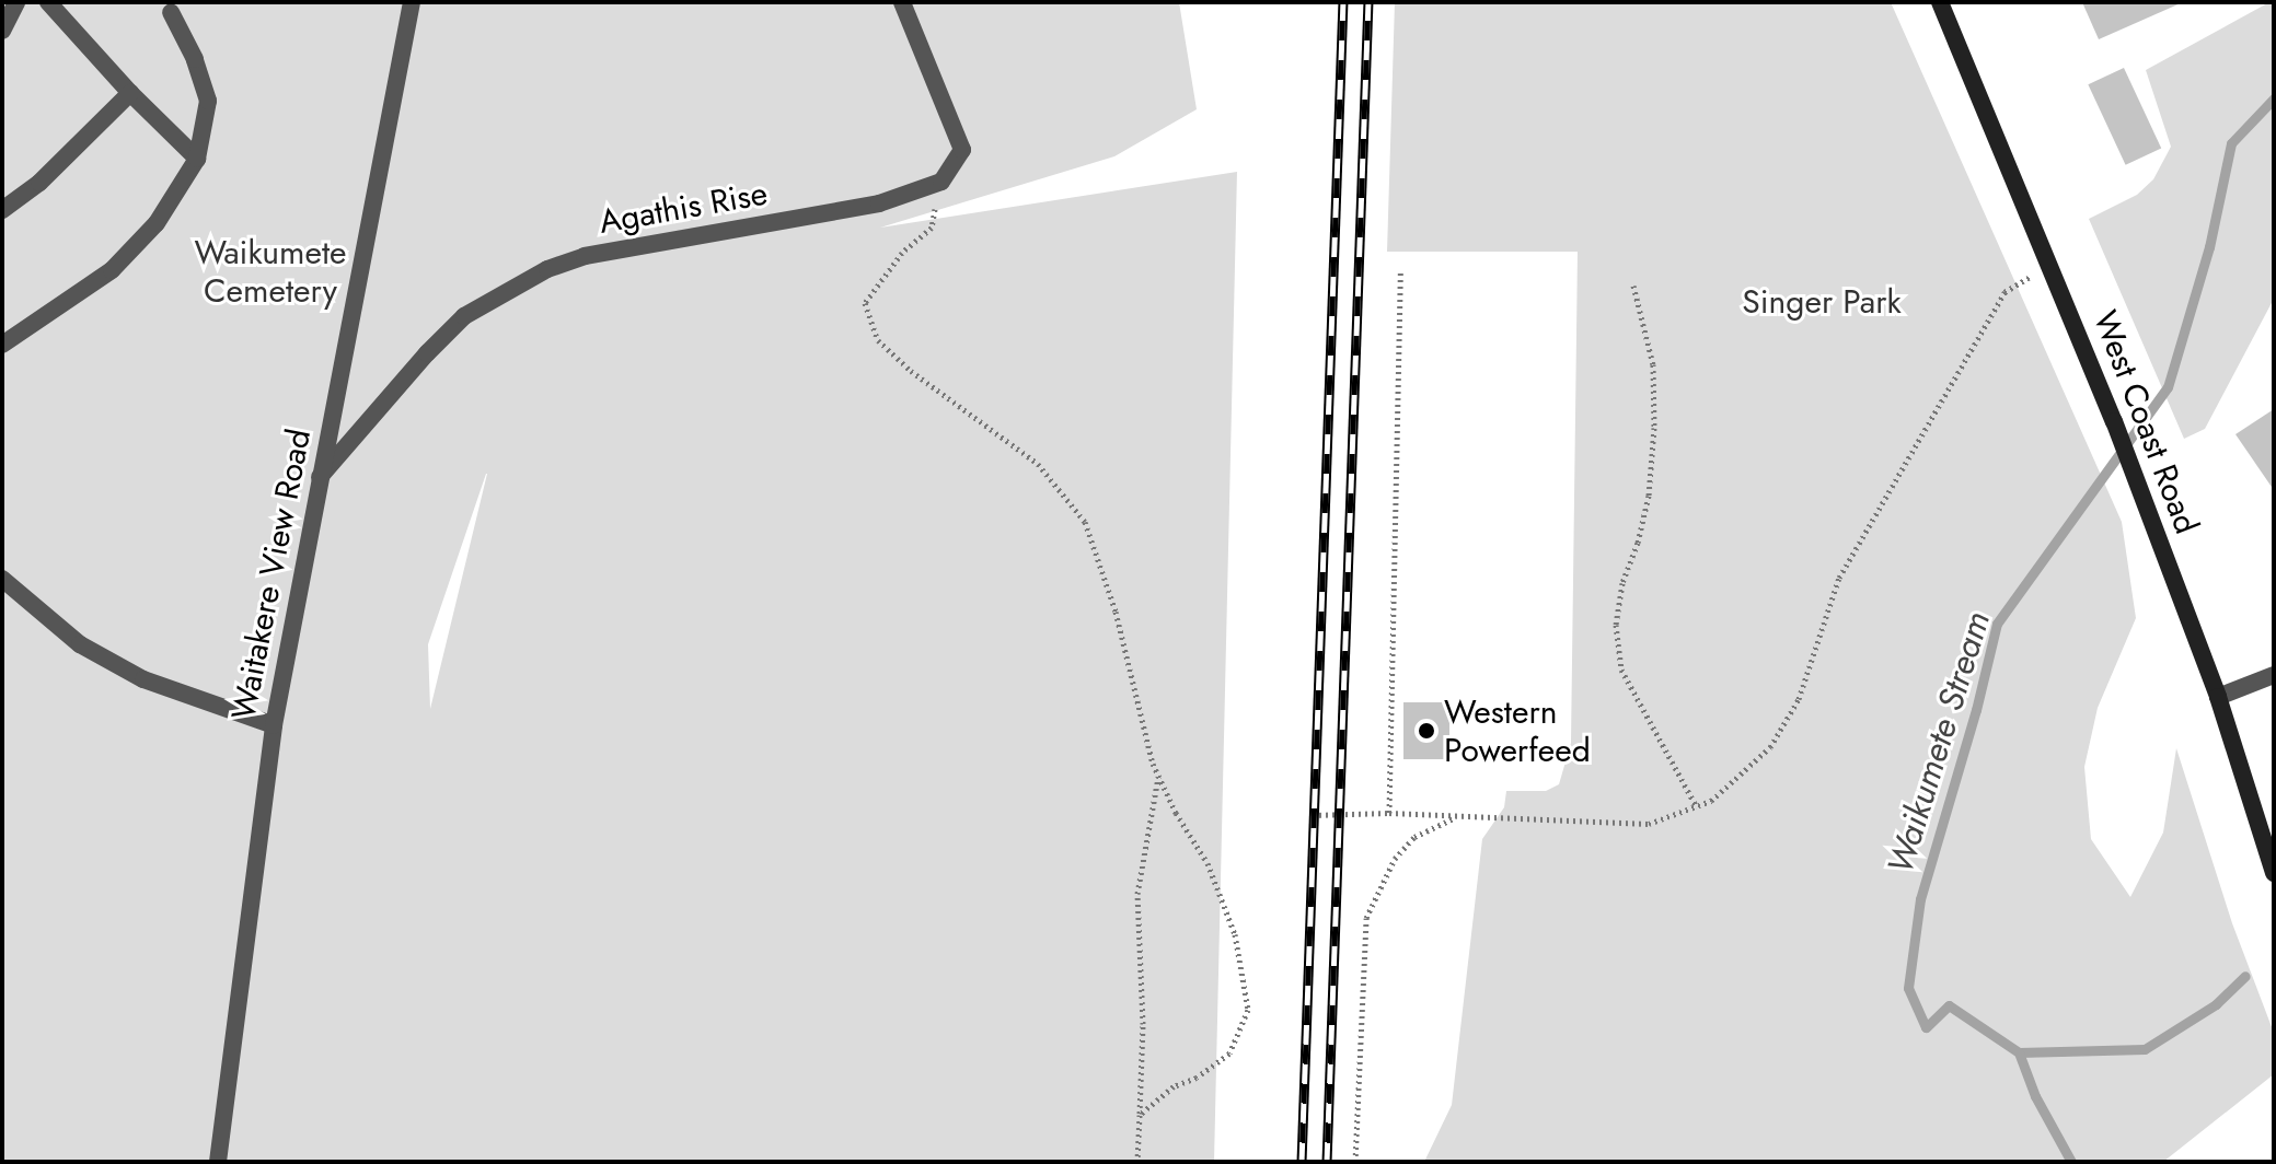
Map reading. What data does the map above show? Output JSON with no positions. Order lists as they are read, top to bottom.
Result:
{
  "streets": {
    "main road": ["West Coast Road"],
    "street": ["Agathis Rise", "Waitakere View Road"]
  },
  "crossings": [
    ["Agathis Rise", "Waitakere View Road"]
  ],
  "water": ["Waikumete Stream"],
  "parks": ["Waikumete Cemetery", "Singer Park"],
  "places": ["Western Powerfeed"]
}
